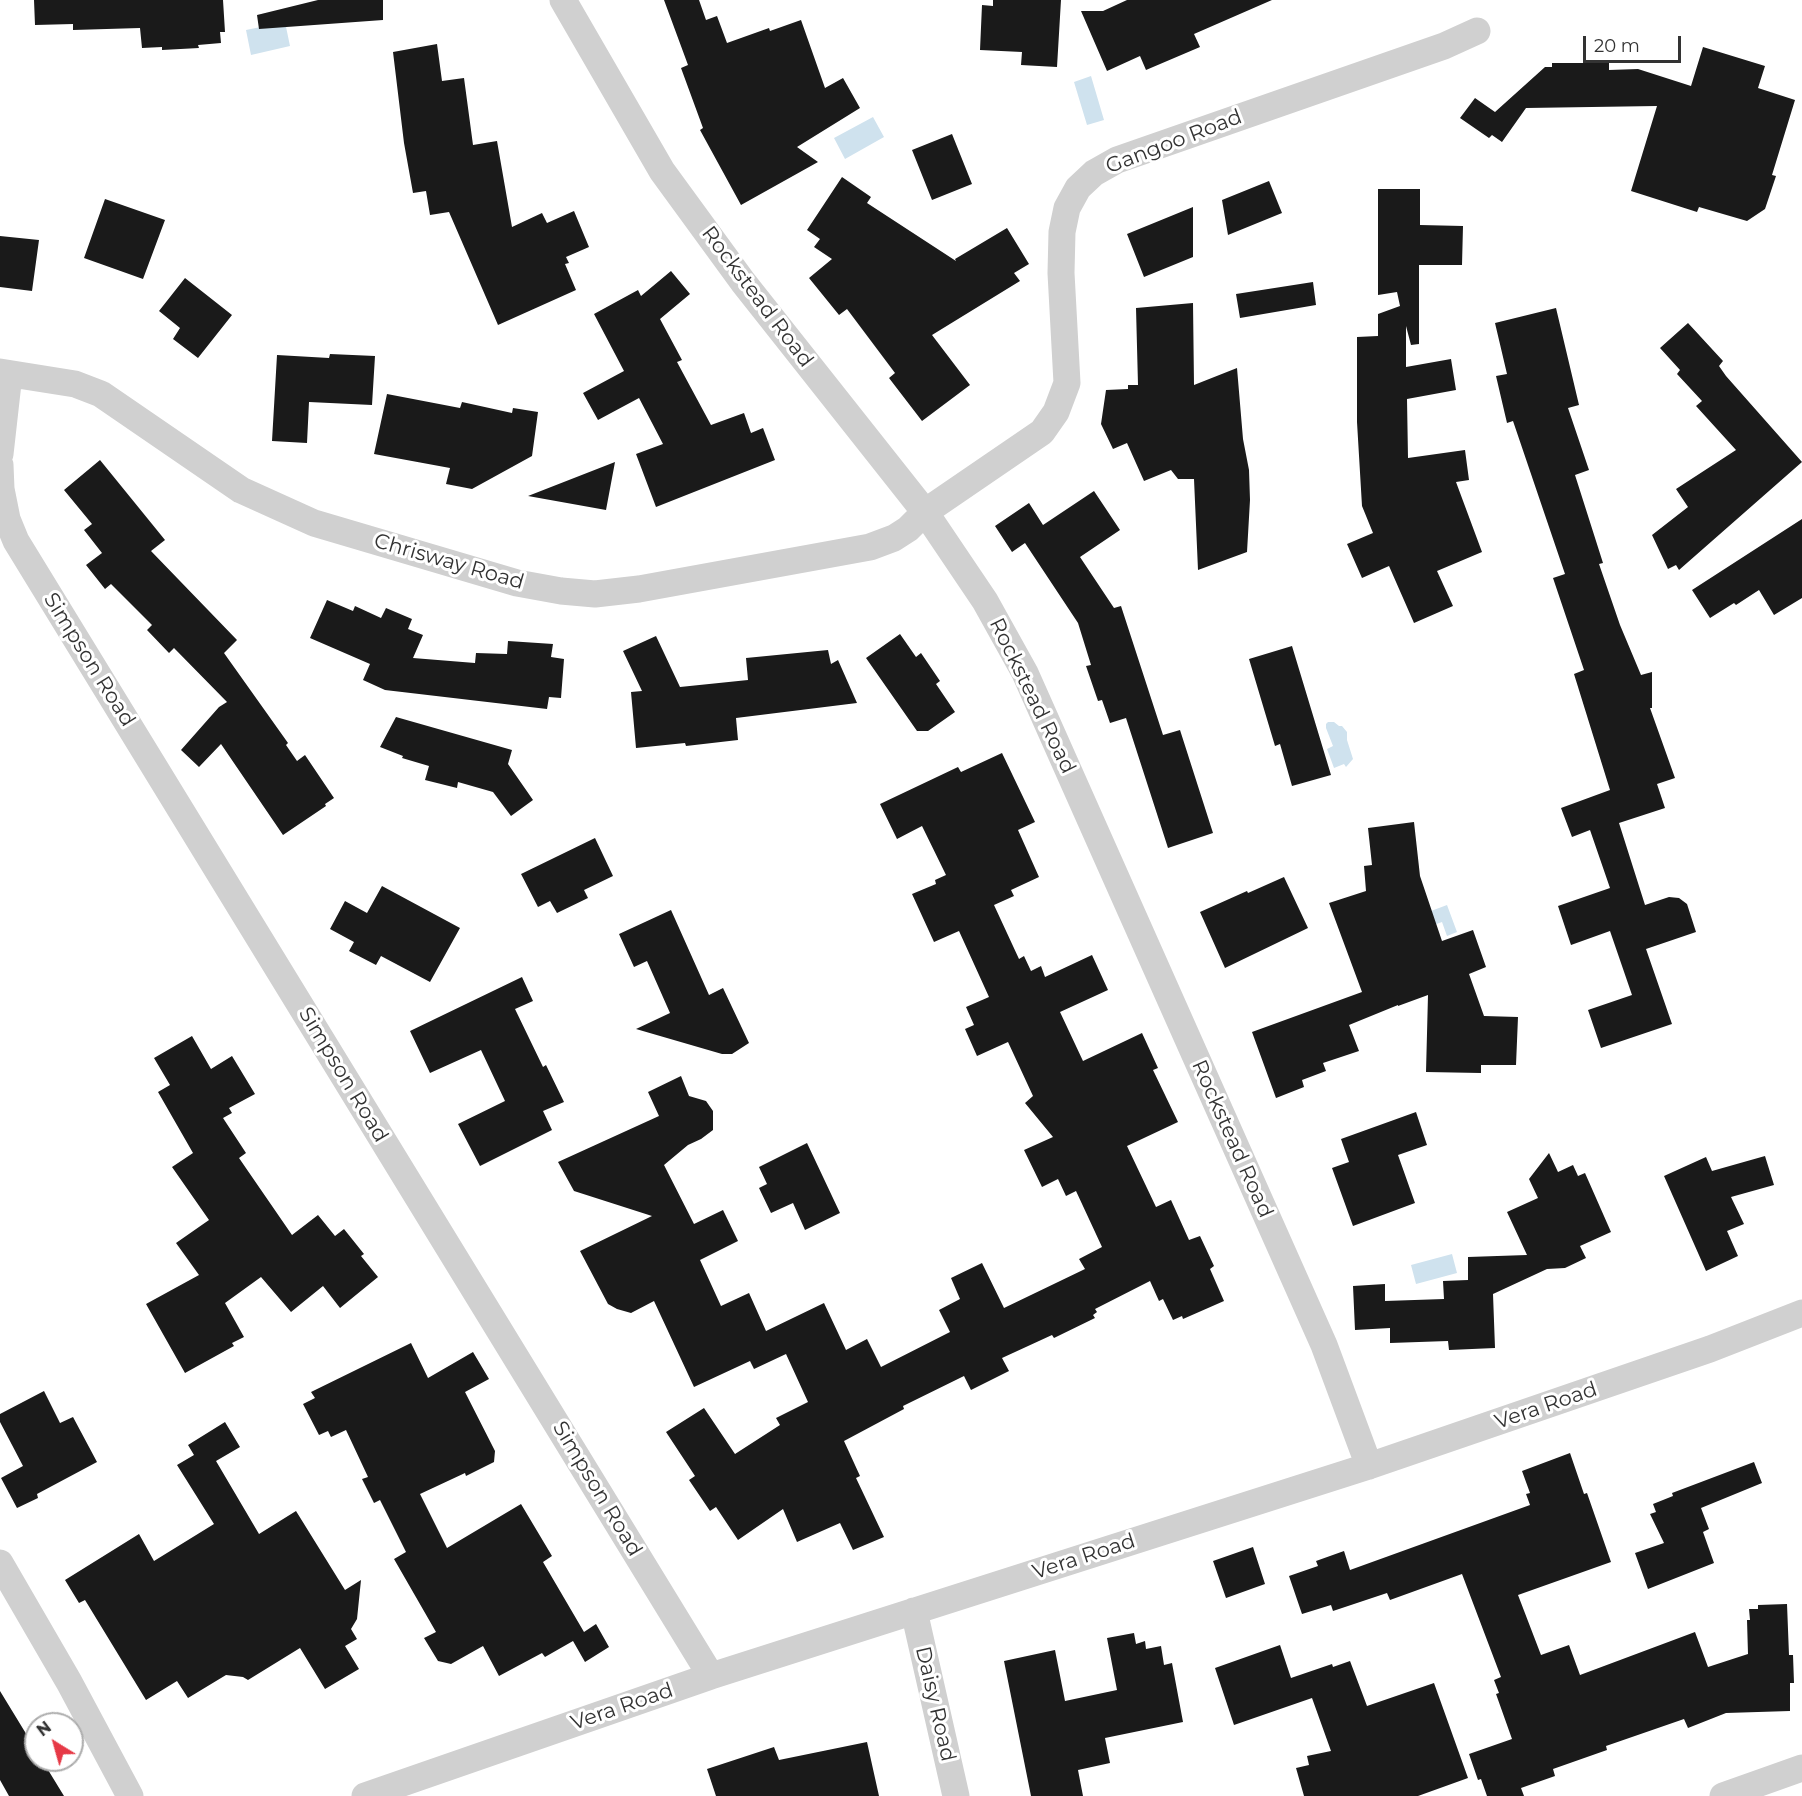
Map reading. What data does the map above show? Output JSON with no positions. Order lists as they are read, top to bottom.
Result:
{
  "streets": {
    "street": [
      "Gangoo Road",
      "Rockstead Road",
      "Chrisway Road",
      "Simpson Road",
      "Vera Road",
      "Daisy Road"
    ]
  },
  "crossings": [
    ["Gangoo Road", "Rockstead Road"],
    ["Gangoo Road", "Chrisway Road"],
    ["Rockstead Road", "Chrisway Road"],
    ["Rockstead Road", "Vera Road"],
    ["Simpson Road", "Vera Road"],
    ["Vera Road", "Daisy Road"]
  ],
  "scale_bar": "20 m",
  "north": "top left"
}
